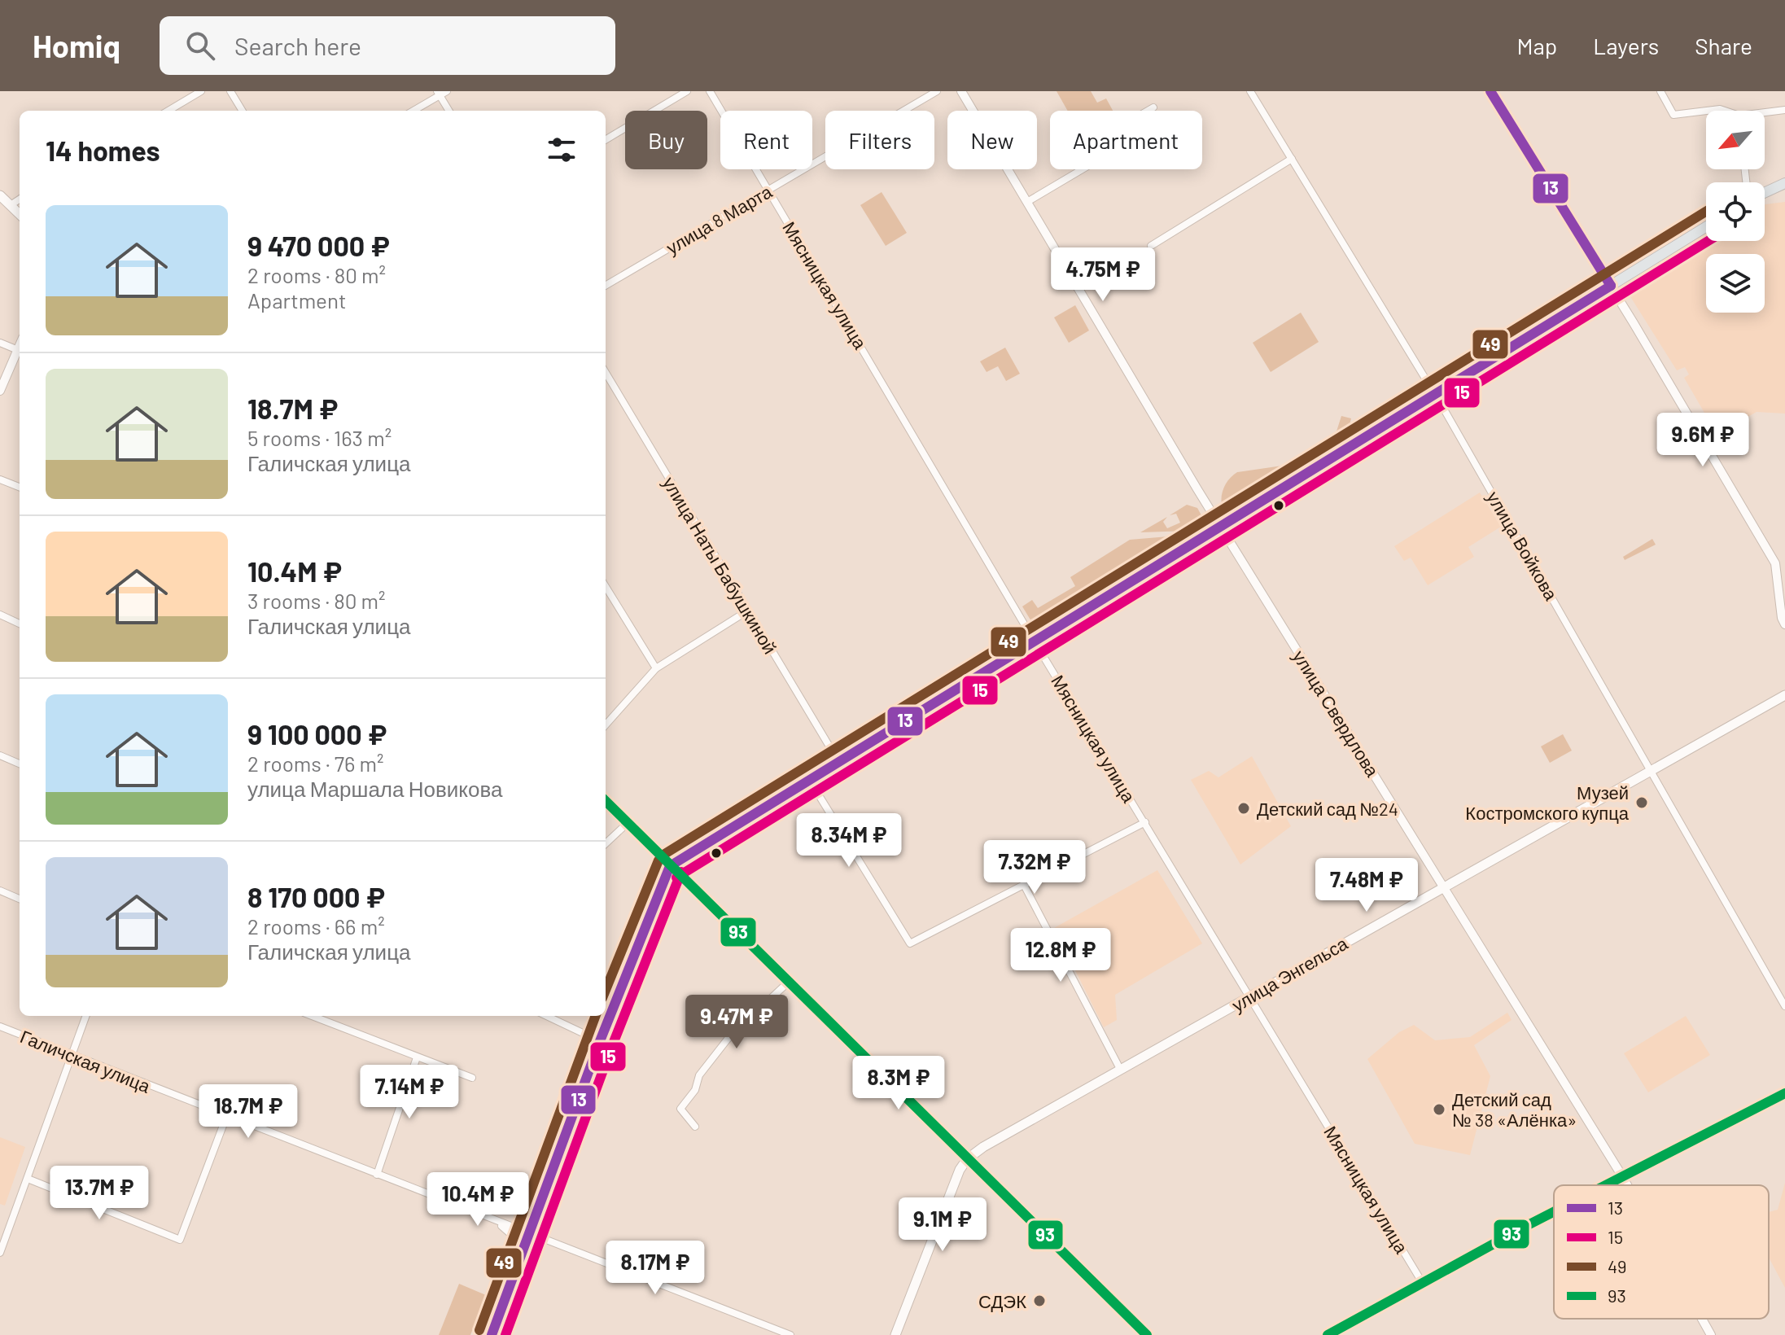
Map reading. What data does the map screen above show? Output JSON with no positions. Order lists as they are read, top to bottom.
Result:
{
  "streets": {
    "main road": ["улица Энгельса"],
    "street": [
      "улица 8 Марта",
      "Мясницкая улица",
      "улица Войкова",
      "улица Наты Бабушкиной",
      "улица Свердлова",
      "Галичская улица"
    ]
  },
  "crossings": [
    ["улица 8 Марта", "Мясницкая улица"],
    ["Мясницкая улица", "улица Энгельса"],
    ["улица Войкова", "улица Энгельса"],
    ["улица Свердлова", "улица Энгельса"]
  ],
  "places": [
    "Музей Костромского купца",
    "Детский сад №24",
    "Детский сад № 38 «Алёнка»",
    "СДЭК"
  ],
  "lines": [
    "transit line 13",
    "transit line 49",
    "transit line 15",
    "transit line 93"
  ],
  "legend": [
    "13",
    "15",
    "49",
    "93"
  ],
  "north": "bottom left",
  "page": {
    "header": "Homiq",
    "search": "Search here",
    "nav": ["Map", "Layers", "Share"],
    "chip": [
      "Buy",
      "Rent",
      "Filters",
      "New",
      "Apartment"
    ],
    "heading": "14 homes",
    "list": [
      {
        "name": "9 470 000 ₽",
        "note": "2 rooms · 80 m² · Apartment"
      },
      {
        "name": "18.7M ₽",
        "note": "5 rooms · 163 m² · Галичская улица"
      },
      {
        "name": "10.4M ₽",
        "note": "3 rooms · 80 m² · Галичская улица"
      },
      {
        "name": "9 100 000 ₽",
        "note": "2 rooms · 76 m² · улица Маршала Новикова"
      },
      {
        "name": "8 170 000 ₽",
        "note": "2 rooms · 66 m² · Галичская улица"
      }
    ],
    "price": [
      "4.75M ₽",
      "9.6M ₽",
      "8.34M ₽",
      "7.32M ₽",
      "7.48M ₽",
      "12.8M ₽",
      "9.47M ₽",
      "8.3M ₽",
      "7.14M ₽",
      "18.7M ₽",
      "13.7M ₽",
      "10.4M ₽",
      "9.1M ₽",
      "8.17M ₽"
    ]
  }
}
